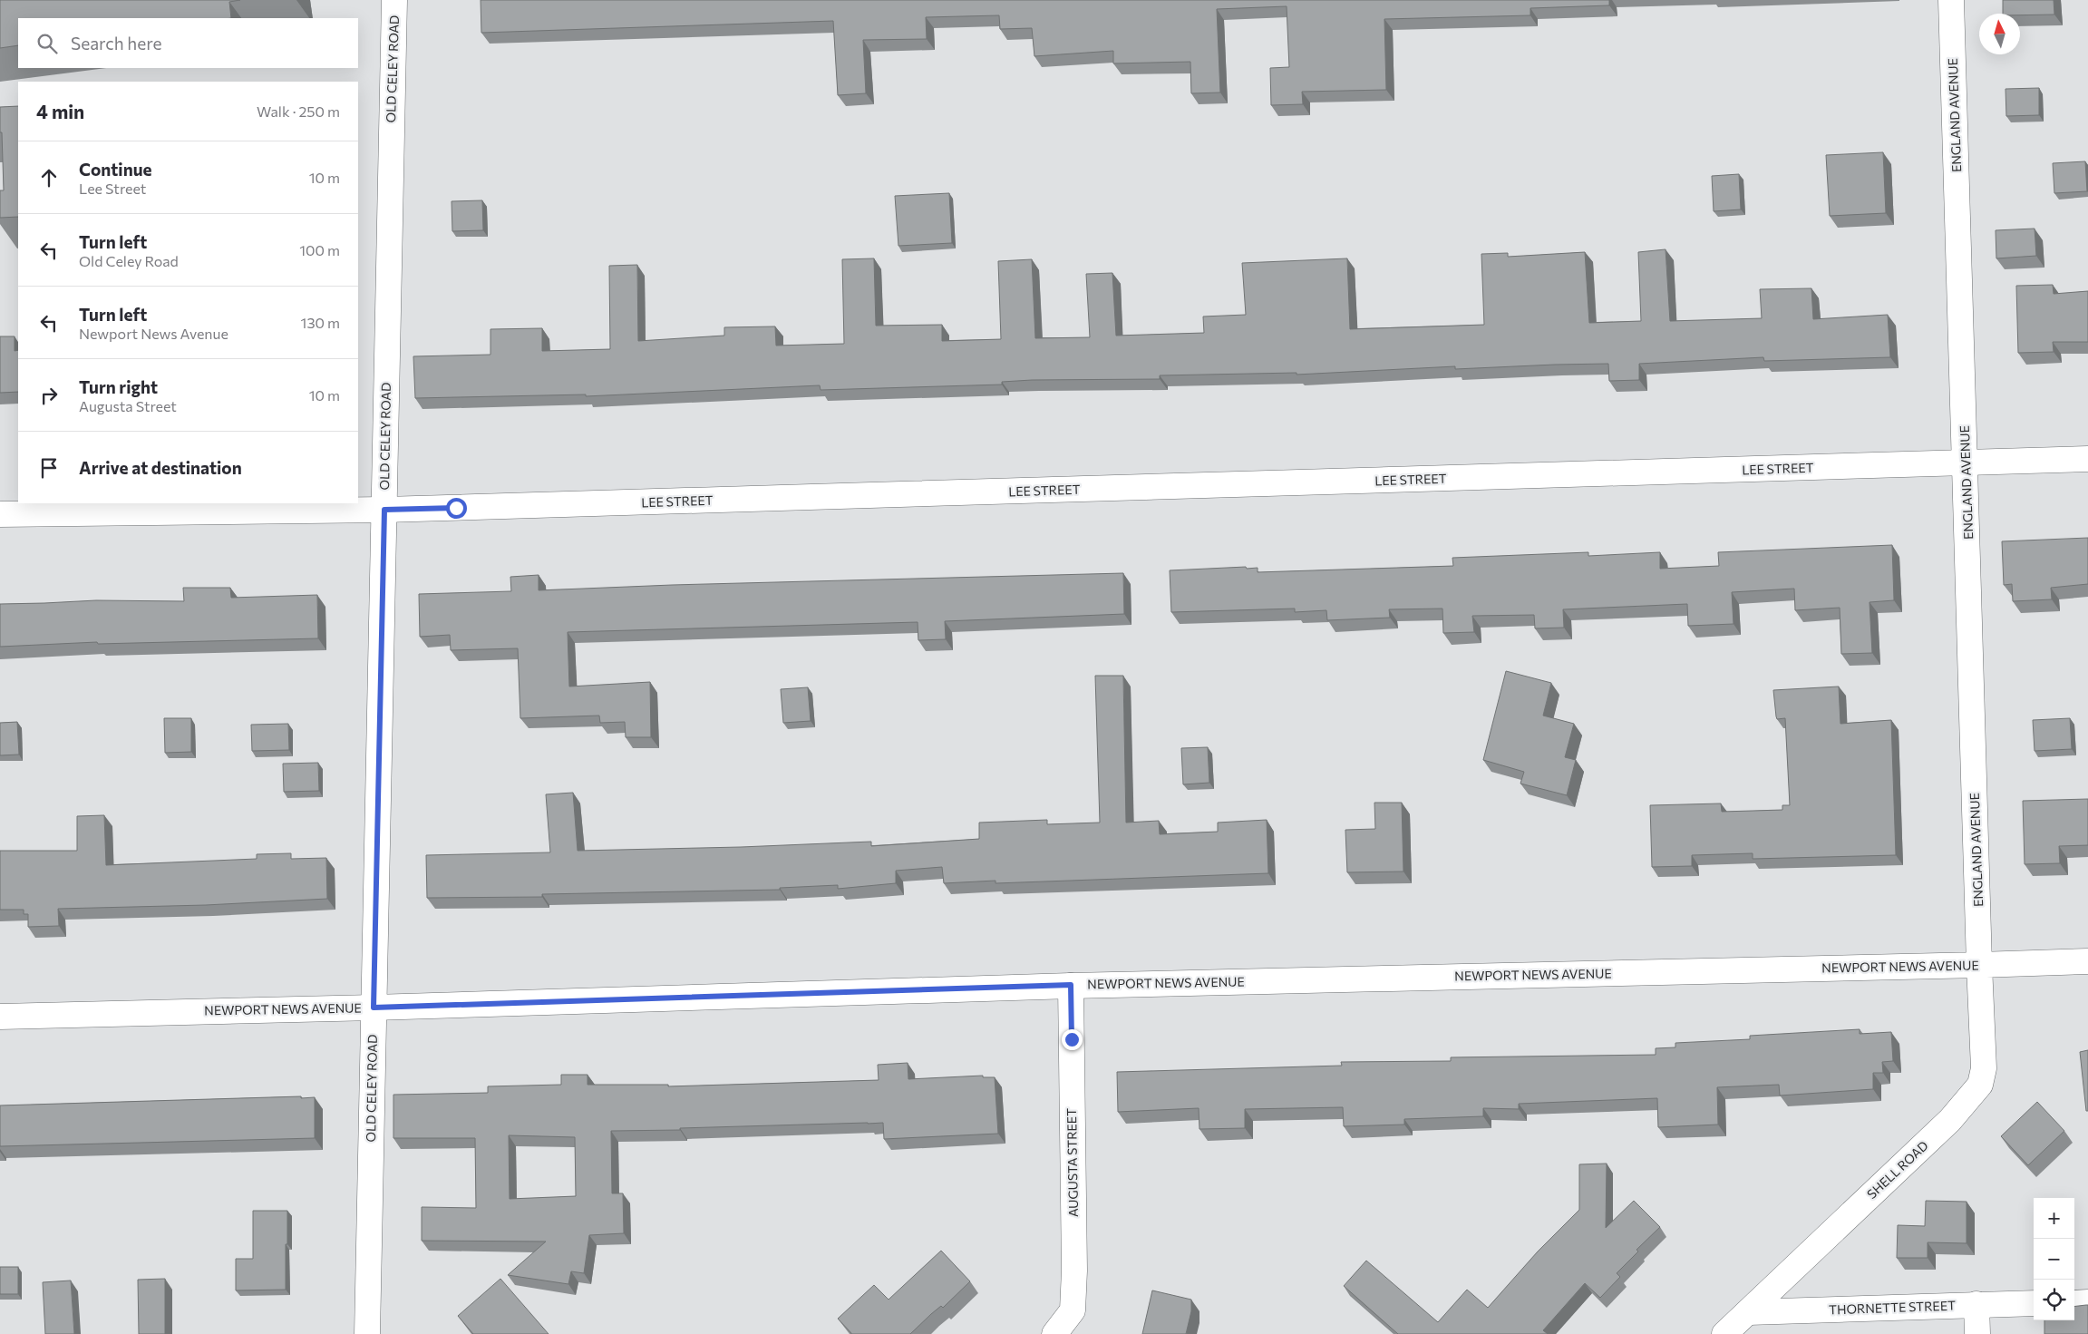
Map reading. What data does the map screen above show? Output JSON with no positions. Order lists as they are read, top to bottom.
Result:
{
  "streets": {
    "street": [
      "OLD CELEY ROAD",
      "ENGLAND AVENUE",
      "LEE STREET",
      "NEWPORT NEWS AVENUE",
      "AUGUSTA STREET",
      "SHELL ROAD",
      "THORNETTE STREET"
    ]
  },
  "crossings": [
    ["OLD CELEY ROAD", "LEE STREET"],
    ["OLD CELEY ROAD", "NEWPORT NEWS AVENUE"],
    ["ENGLAND AVENUE", "LEE STREET"],
    ["ENGLAND AVENUE", "NEWPORT NEWS AVENUE"],
    ["ENGLAND AVENUE", "SHELL ROAD"],
    ["NEWPORT NEWS AVENUE", "AUGUSTA STREET"],
    ["NEWPORT NEWS AVENUE", "SHELL ROAD"],
    ["SHELL ROAD", "THORNETTE STREET"]
  ],
  "north": "top",
  "page": {
    "search": "Search here",
    "heading": ["4 min", "Walk · 250 m"],
    "list": [
      ["Continue", "Lee Street", "10 m"],
      ["Turn left", "Old Celey Road", "100 m"],
      ["Turn left", "Newport News Avenue", "130 m"],
      ["Turn right", "Augusta Street", "10 m"],
      "Arrive at destination"
    ],
    "map_buttons": ["+", "−"]
  }
}
